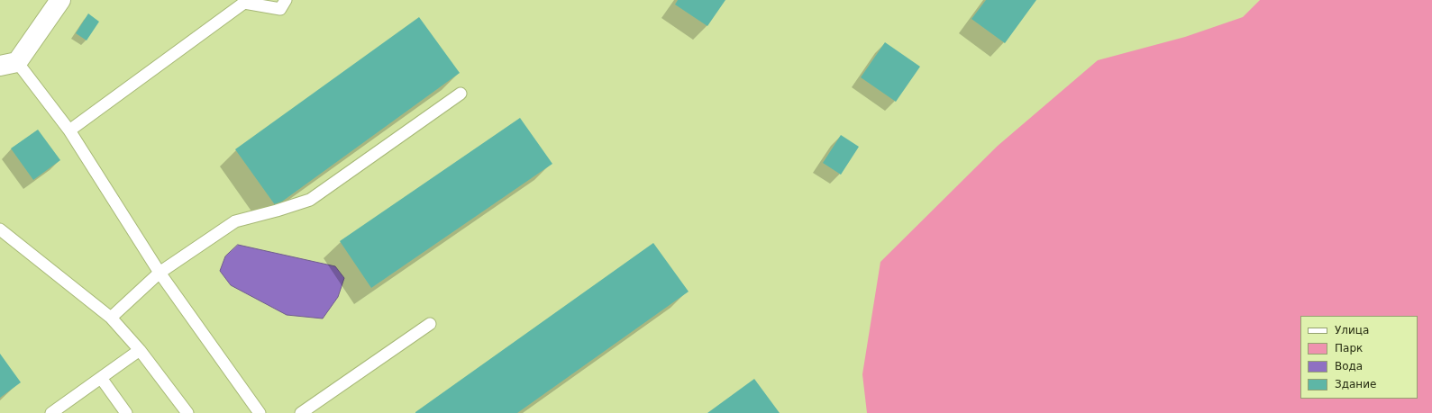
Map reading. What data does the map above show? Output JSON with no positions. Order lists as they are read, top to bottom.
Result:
{
  "legend": [
    "Улица",
    "Парк",
    "Вода",
    "Здание"
  ]
}
